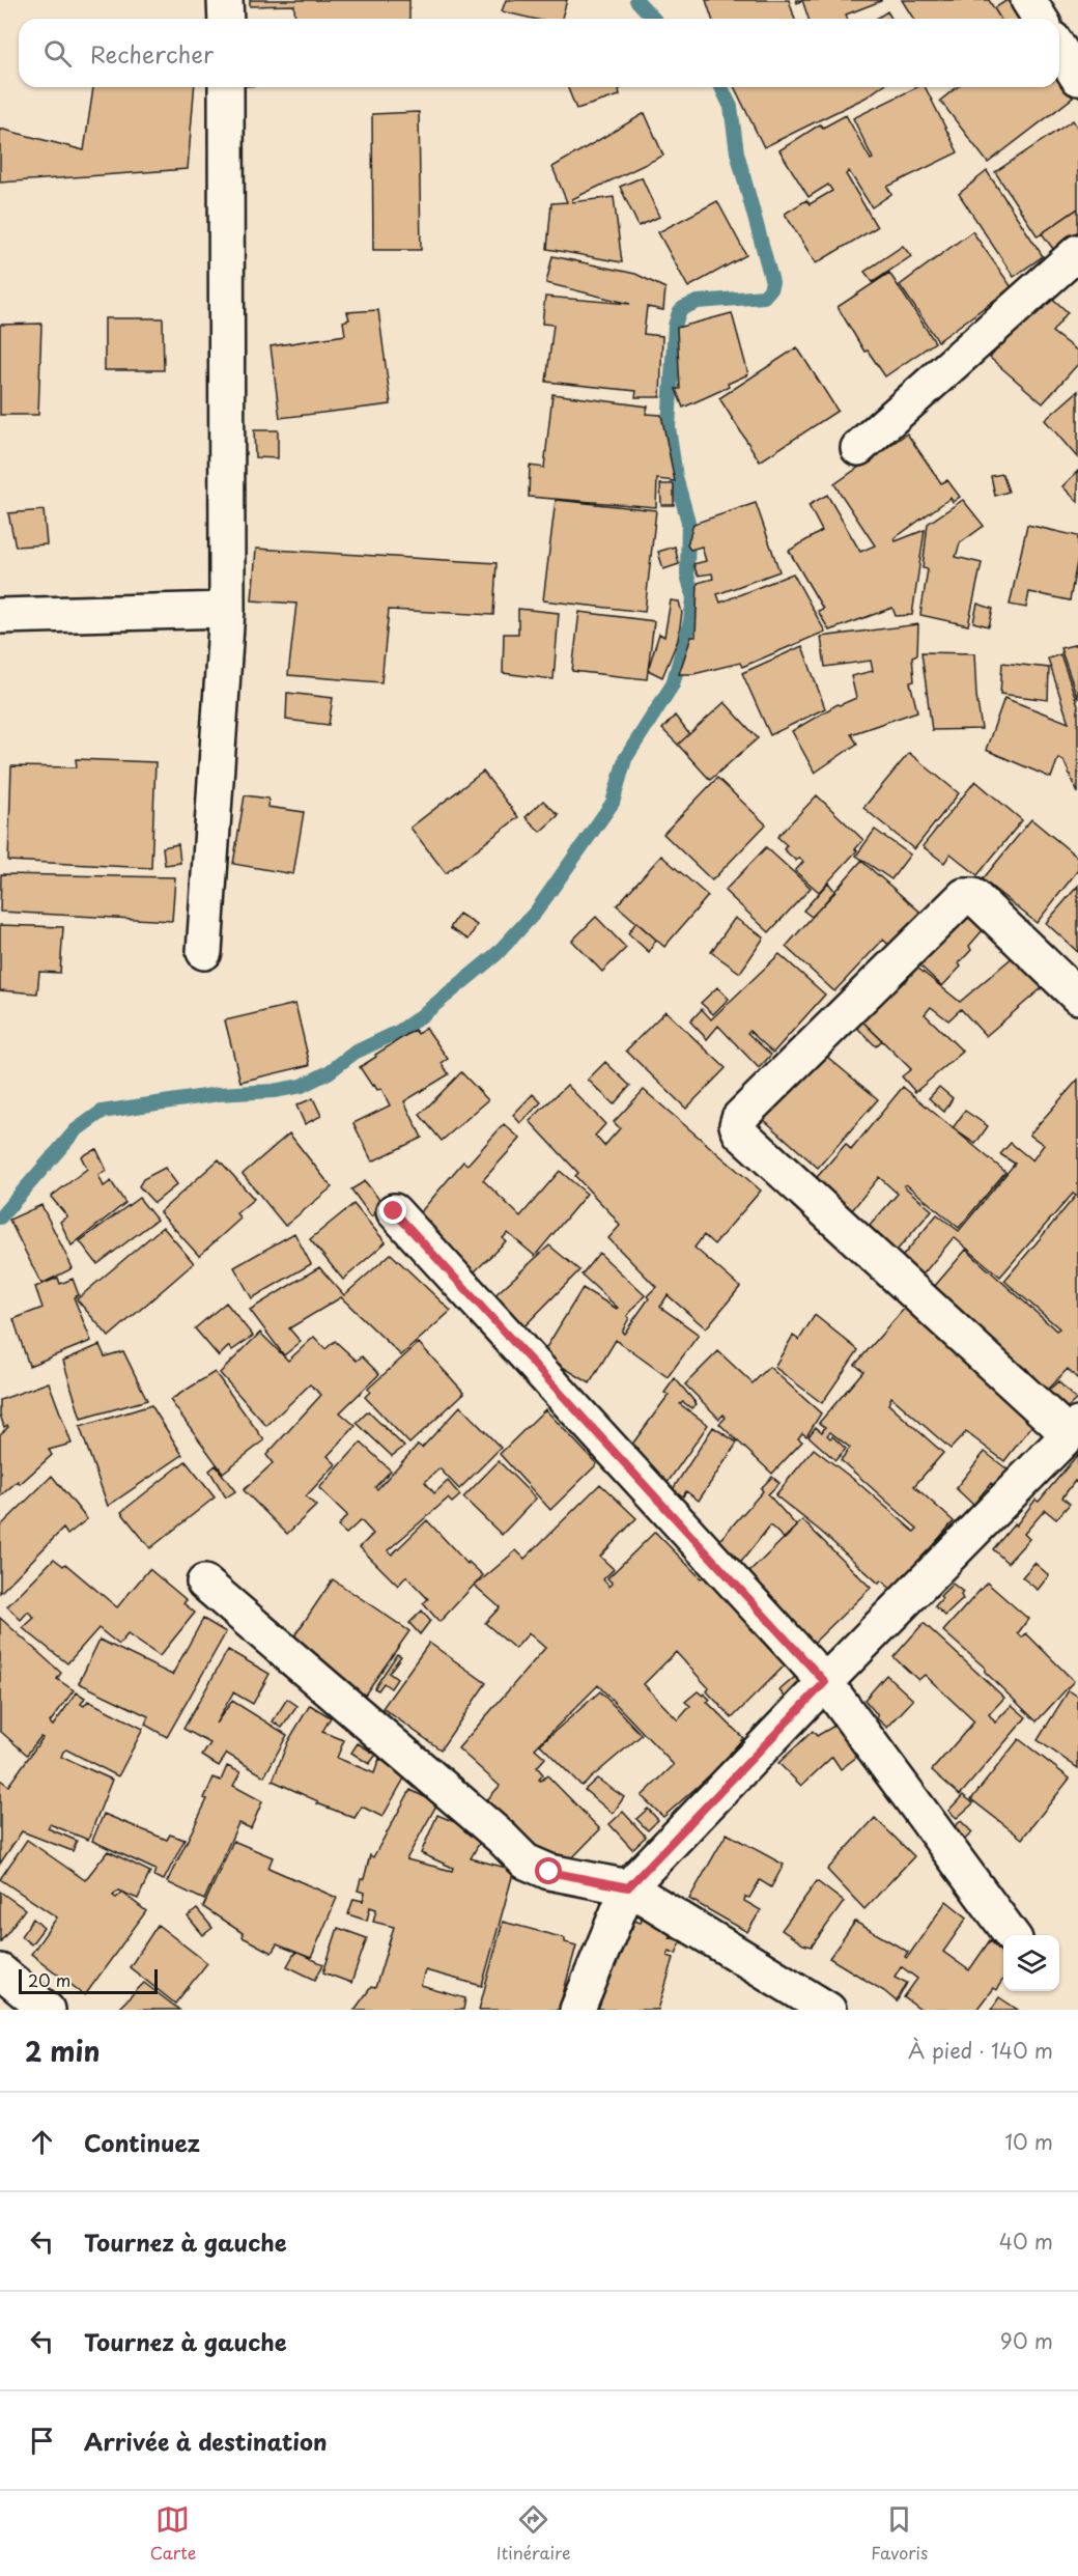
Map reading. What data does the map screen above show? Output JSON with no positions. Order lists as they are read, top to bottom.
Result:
{
  "scale_bar": "20 m",
  "page": {
    "search": "Rechercher",
    "scale": "20 m",
    "heading": ["2 min", "À pied · 140 m"],
    "list": [
      ["Continuez", "10 m"],
      ["Tournez à gauche", "40 m"],
      ["Tournez à gauche", "90 m"],
      "Arrivée à destination"
    ],
    "nav": ["Carte", "Itinéraire", "Favoris"]
  }
}
